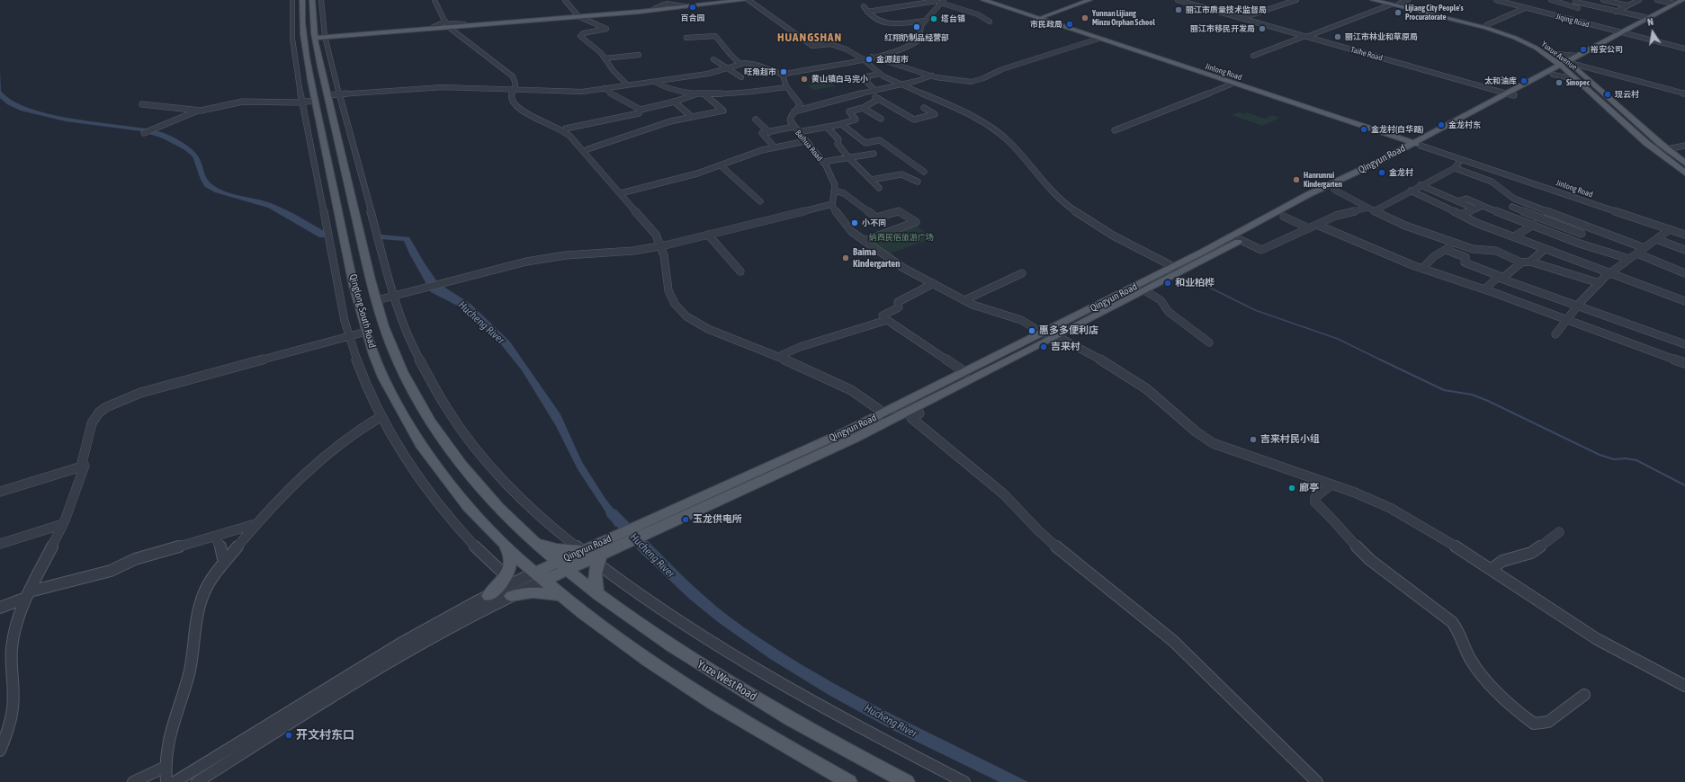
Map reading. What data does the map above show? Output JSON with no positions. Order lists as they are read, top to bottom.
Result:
{
  "streets": {
    "main road": [
      "Yuxue Avenue",
      "Jinlong Road",
      "Qingyun Road",
      "Qinglong South Road",
      "Yuze West Road"
    ],
    "street": ["Jiqing Road", "Taihe Road", "Baihua Road"]
  },
  "crossings": [
    ["Jiqing Road", "Qingyun Road"],
    ["Taihe Road", "Qingyun Road"],
    ["Yuxue Avenue", "Qingyun Road"],
    ["Jinlong Road", "Qingyun Road"],
    ["Qingyun Road", "Qinglong South Road"],
    ["Qingyun Road", "Yuze West Road"],
    ["Qinglong South Road", "Yuze West Road"]
  ],
  "districts": ["HUANGSHAN"],
  "water": ["Hucheng River"],
  "parks": ["纳西民俗旅游广场"],
  "places": [
    "百合园",
    "丽江市质量技术监督局",
    "Lijiang City People's Procuratorate",
    "Yunnan Lijiang Minzu Orphan School",
    "塔台镇",
    "市民政局",
    "红翔奶制品经营部",
    "丽江市移民开发局",
    "丽江市林业和草原局",
    "裕安公司",
    "金源超市",
    "旺角超市",
    "黄山镇白马完小",
    "太和油库",
    "Sinopec",
    "现云村",
    "金龙村东",
    "金龙村(白华路)",
    "金龙村",
    "Hanrunrui Kindergarten",
    "小不同",
    "Baima Kindergarten",
    "和业柏桦",
    "惠多多便利店",
    "吉来村",
    "吉来村民小组",
    "廊亭",
    "玉龙供电所",
    "开文村东口"
  ],
  "north": "top"
}
